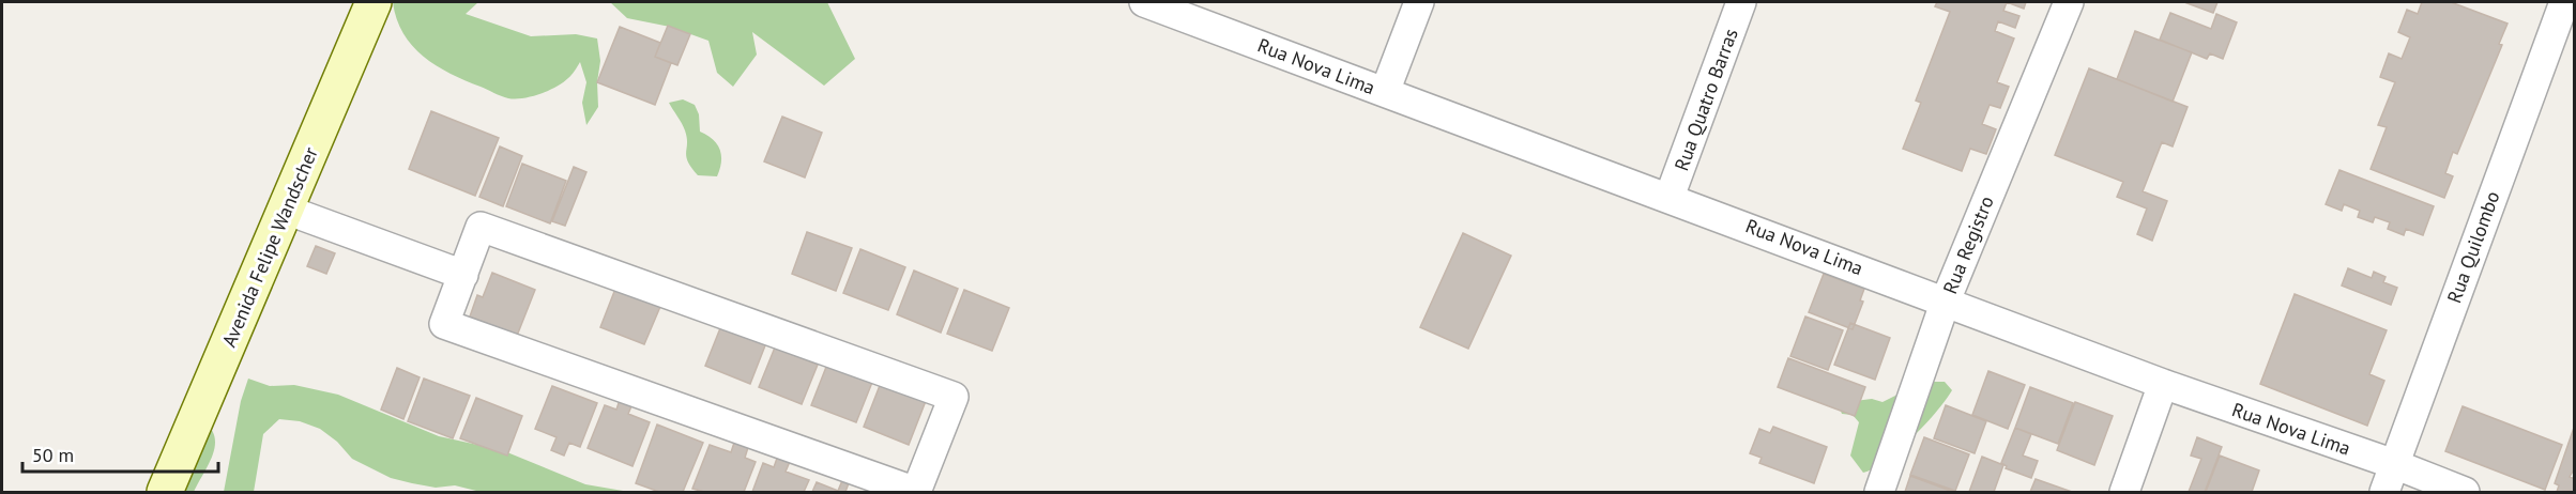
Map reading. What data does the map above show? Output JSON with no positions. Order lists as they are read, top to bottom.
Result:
{
  "streets": {
    "street": [
      "Rua Nova Lima",
      "Rua Quatro Barras",
      "Rua Registro",
      "Avenida Felipe Wandscher",
      "Rua Quilombo"
    ]
  },
  "crossings": [
    ["Rua Nova Lima", "Rua Quatro Barras"],
    ["Rua Nova Lima", "Rua Registro"],
    ["Rua Nova Lima", "Rua Quilombo"]
  ],
  "scale_bar": "50 m"
}
